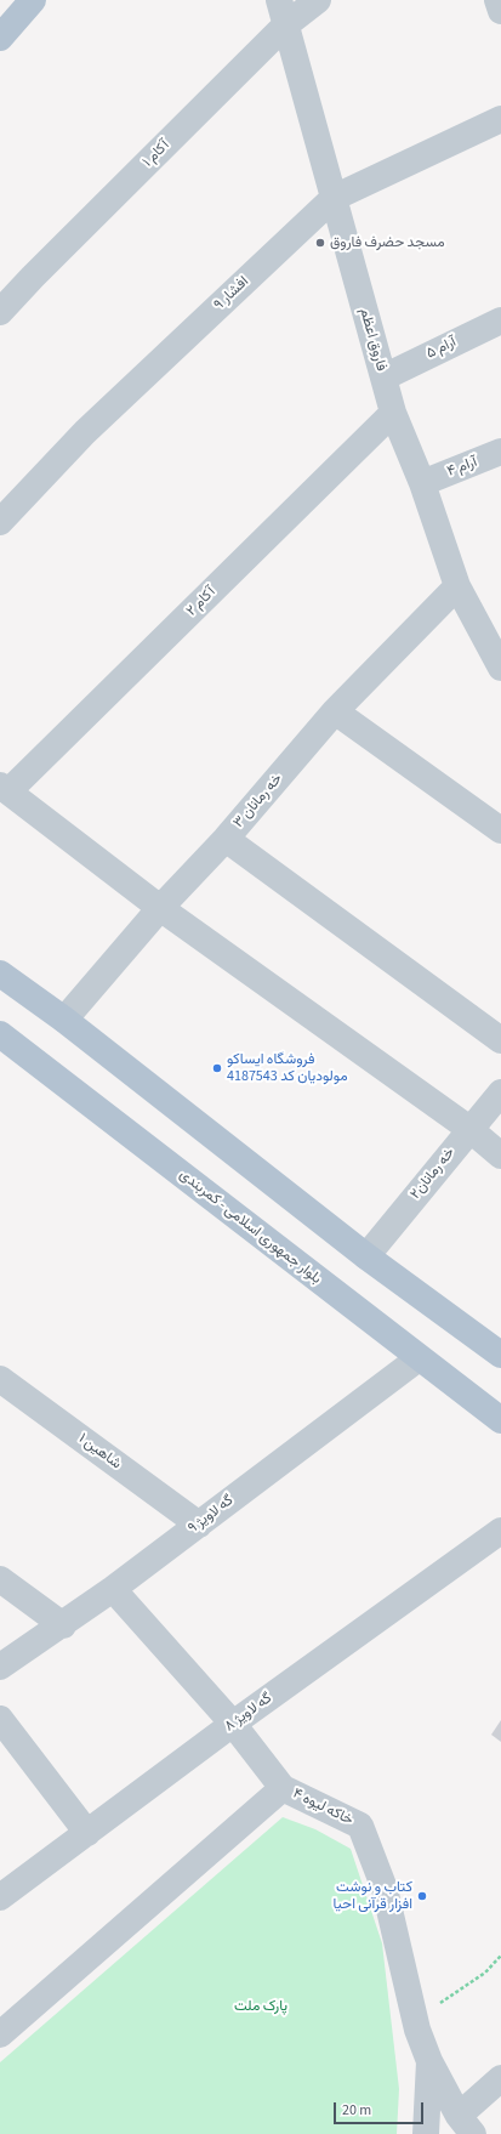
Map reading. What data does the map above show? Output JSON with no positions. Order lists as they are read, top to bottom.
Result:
{
  "streets": {
    "main road": ["بلوار جمهوری اسلامی - کمربندی"],
    "street": [
      "آکام ۱",
      "افشار ۹",
      "فاروق اعظم",
      "آرام ۵",
      "آرام ۴",
      "آکام ۲",
      "خه رمانان ۳",
      "خه رمانان۲",
      "شاهین ۱",
      "گه لاویژ ۹",
      "گه لاویژ ۸",
      "خاکه لیوه ۴"
    ]
  },
  "crossings": [
    ["آکام ۱", "فاروق اعظم"],
    ["افشار ۹", "فاروق اعظم"],
    ["فاروق اعظم", "آرام ۵"],
    ["فاروق اعظم", "آرام ۴"],
    ["فاروق اعظم", "آکام ۲"],
    ["فاروق اعظم", "خه رمانان ۳"],
    ["بلوار جمهوری اسلامی - کمربندی", "گه لاویژ ۹"],
    ["شاهین ۱", "گه لاویژ ۹"]
  ],
  "parks": ["پارک ملت"],
  "places": ["مسجد حضرف فاروق", "فروشگاە ایساکو مولودیان کد 4187543", "کتاب و نوشت افزار قرآنی احیا"],
  "scale_bar": "20 m"
}
